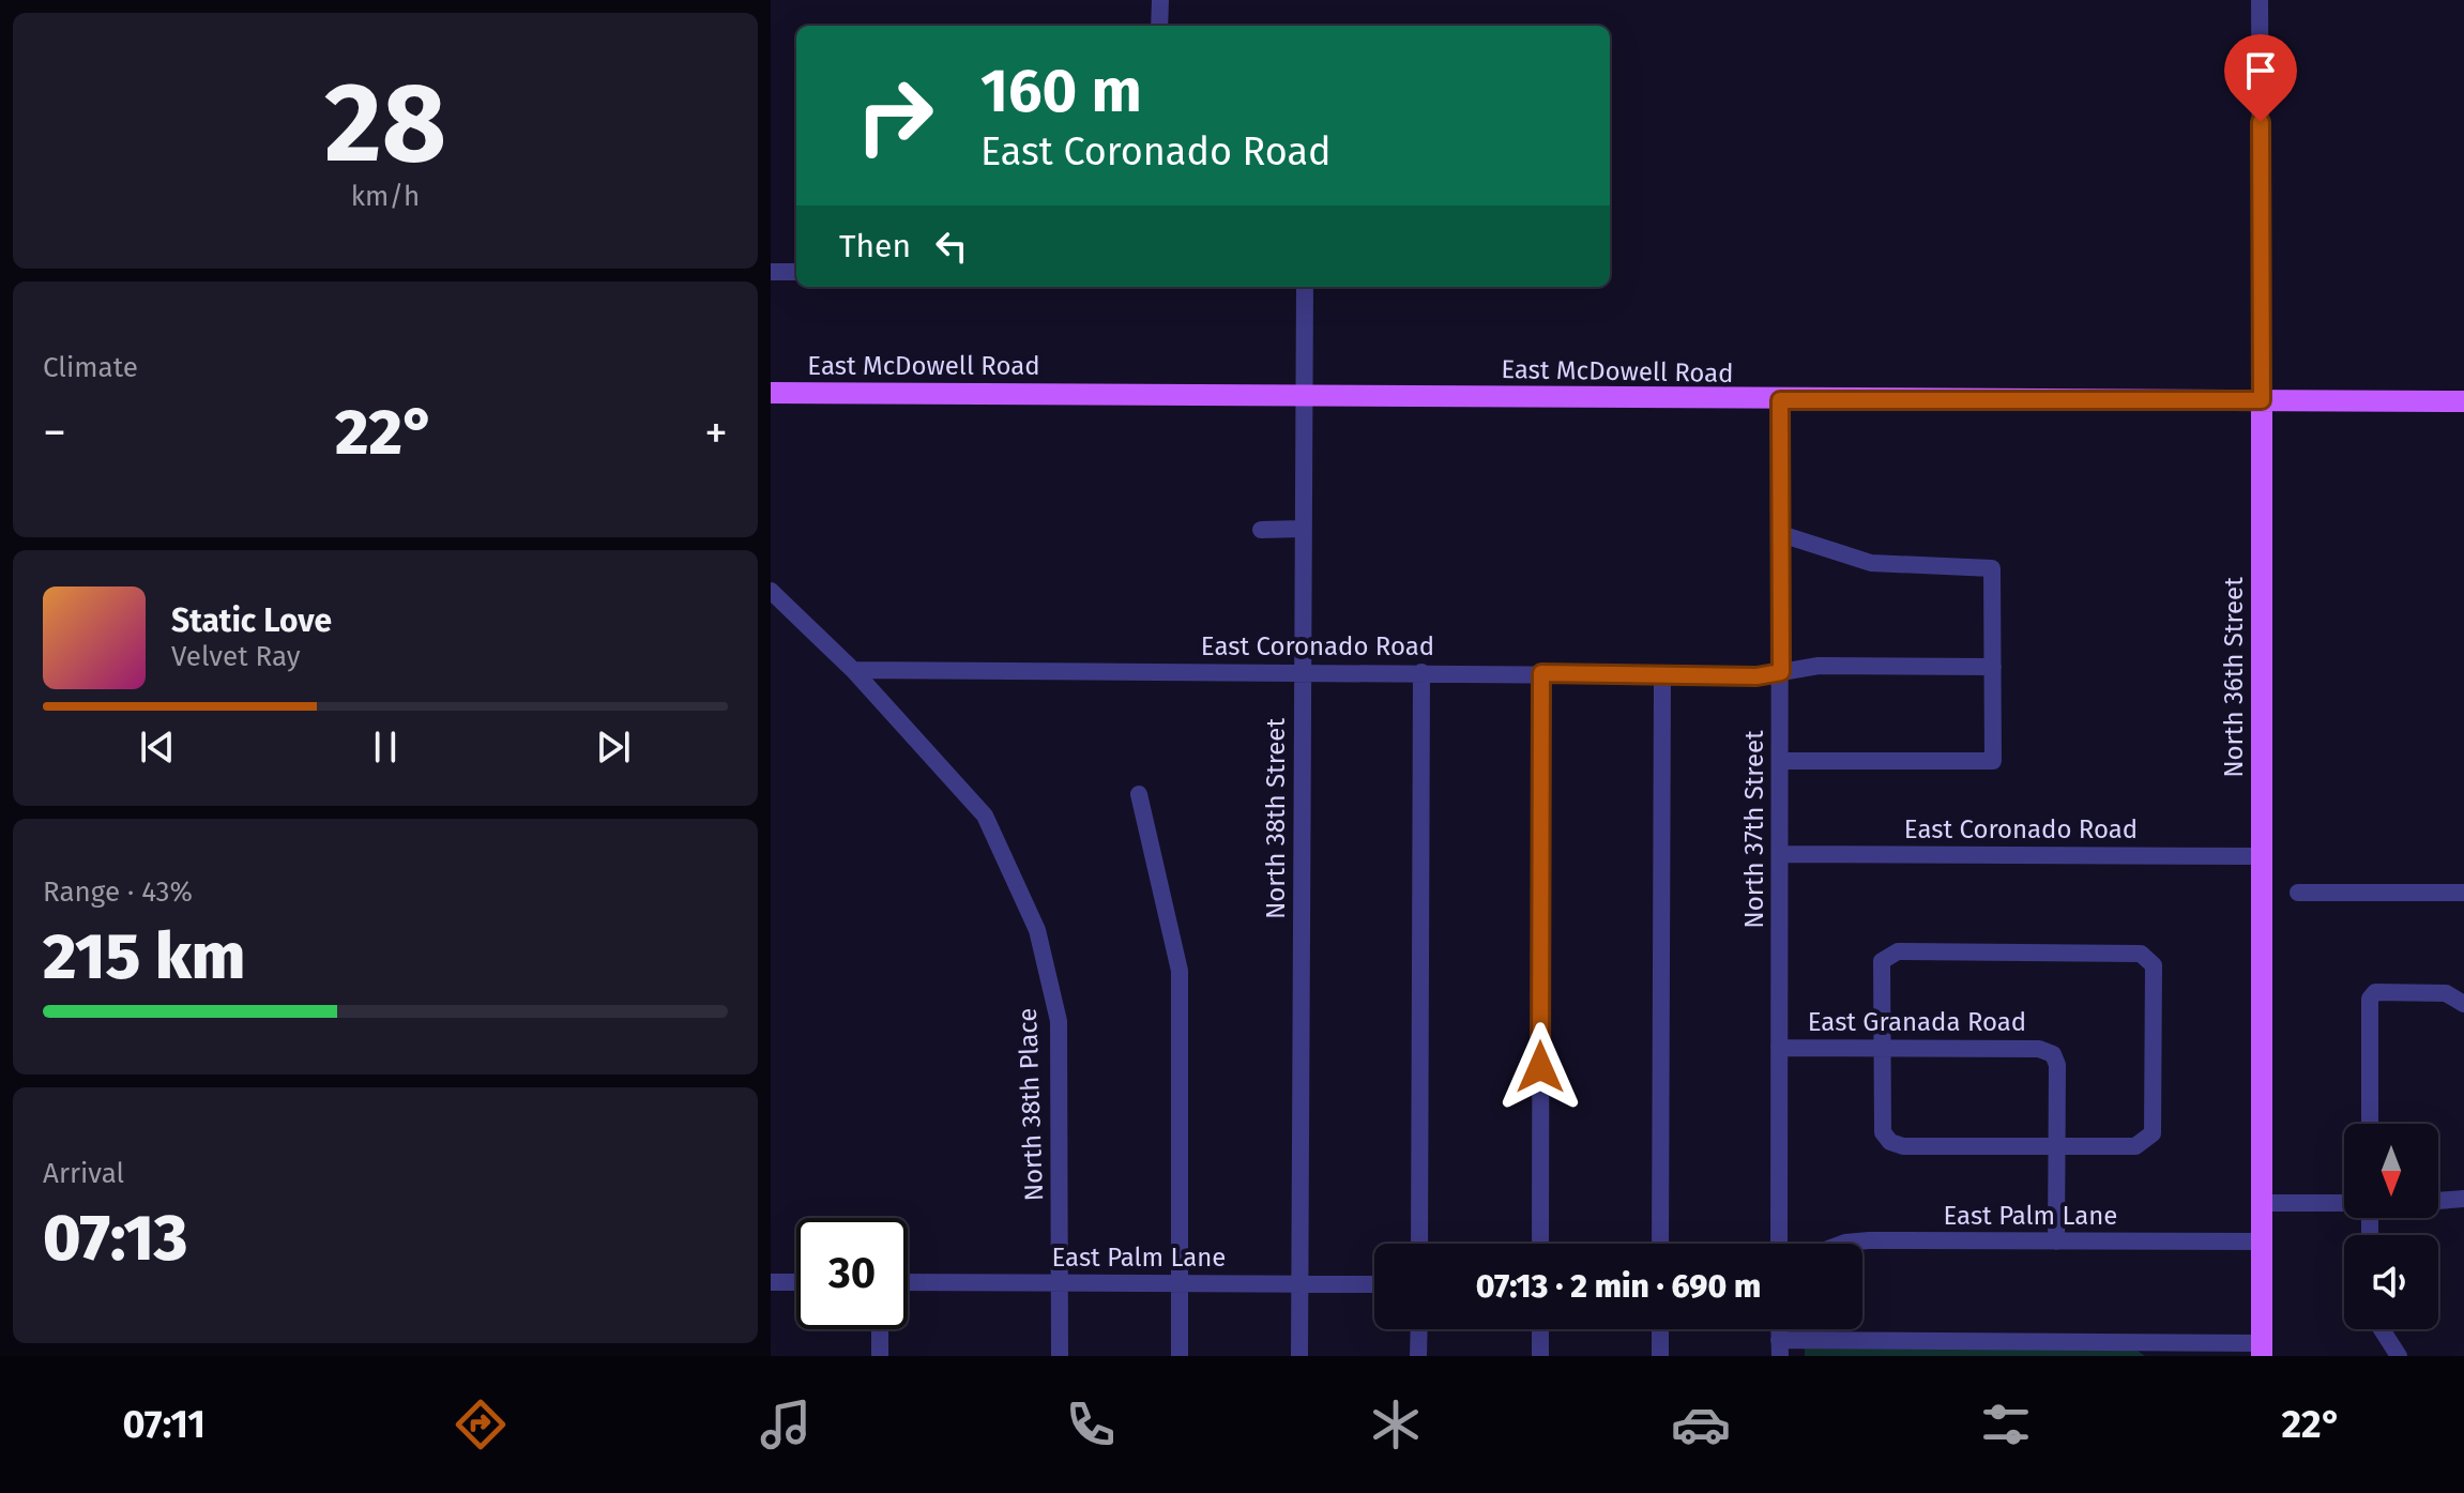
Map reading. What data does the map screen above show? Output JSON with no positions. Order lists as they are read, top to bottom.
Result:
{
  "streets": {
    "main road": ["East McDowell Road", "North 36th Street"],
    "street": [
      "East Coronado Road",
      "North 38th Street",
      "North 37th Street",
      "East Granada Road",
      "North 38th Place",
      "East Palm Lane"
    ]
  },
  "crossings": [
    ["East McDowell Road", "North 36th Street"],
    ["East McDowell Road", "North 38th Street"],
    ["East McDowell Road", "North 37th Street"],
    ["East Coronado Road", "North 36th Street"],
    ["East Coronado Road", "North 38th Street"],
    ["East Coronado Road", "North 37th Street"],
    ["East Coronado Road", "North 38th Place"],
    ["North 36th Street", "East Palm Lane"],
    ["North 38th Street", "East Palm Lane"],
    ["North 37th Street", "East Granada Road"],
    ["North 38th Place", "East Palm Lane"]
  ],
  "north": "bottom",
  "page": {
    "tile": [
      ["28", "km/h"],
      "Climate",
      ["Range · 43%", "215 km"],
      ["Arrival", "07:13"]
    ],
    "turn": ["160 m", "East Coronado Road"],
    "then": "Then",
    "heat": ["−", "22°", "+"],
    "song": ["Static Love", "Velvet Ray"],
    "limit": "30",
    "trip": "07:13 · 2 min · 690 m",
    "tabs": ["07:11", "22°"]
  }
}
